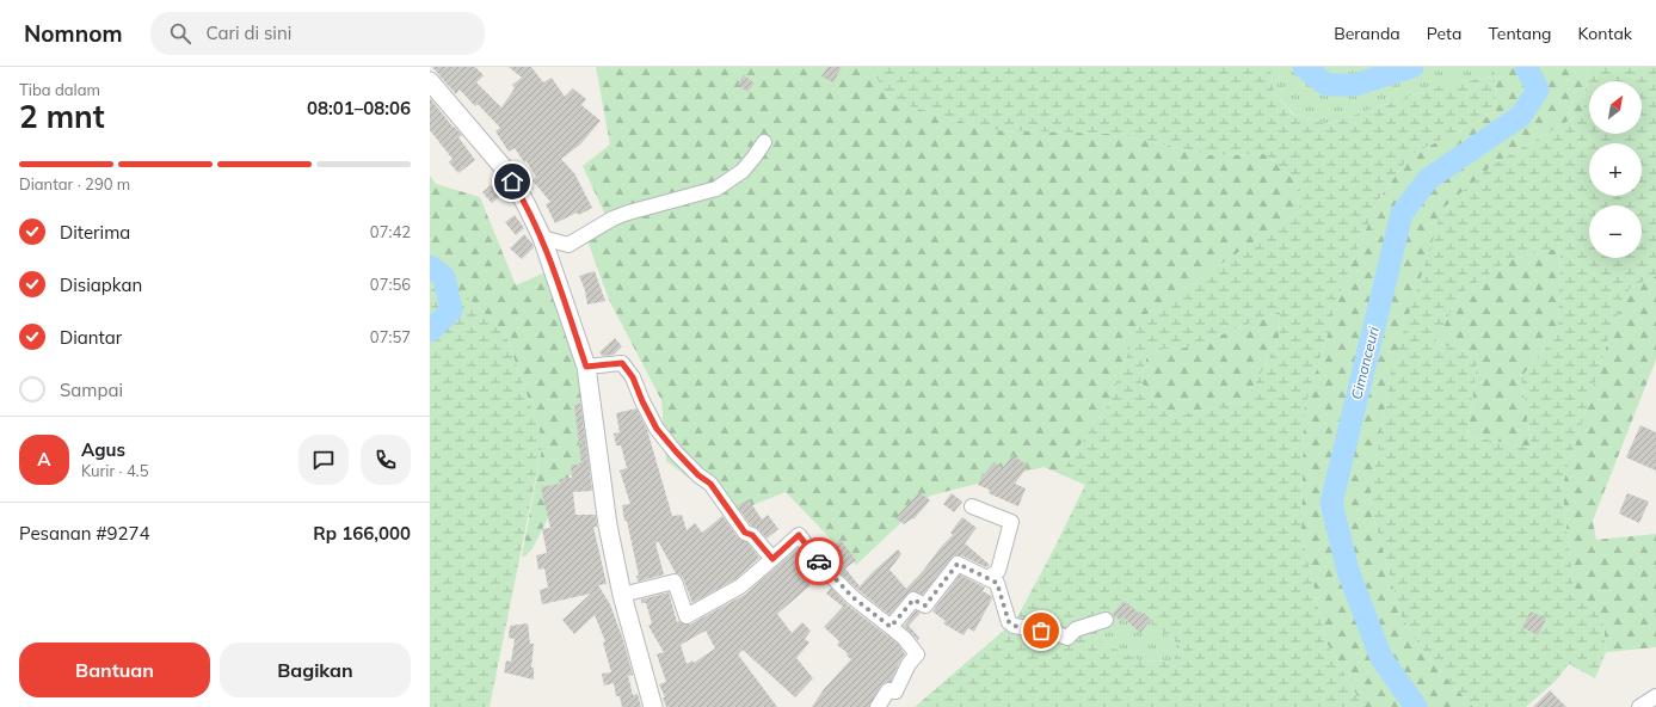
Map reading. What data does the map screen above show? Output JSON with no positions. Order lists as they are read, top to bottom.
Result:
{
  "water": ["Cimanceuri"],
  "north": "top right",
  "page": {
    "header": "Nomnom",
    "search": "Cari di sini",
    "nav": [
      "Beranda",
      "Peta",
      "Tentang",
      "Kontak"
    ],
    "heading": ["2 mnt", "Tiba dalam", "08:01–08:06"],
    "panel": [
      "Agus",
      "Kurir · 4.5",
      "Pesanan #9274",
      "Rp 166,000"
    ],
    "map_buttons": ["+", "−"],
    "bar": "Diantar · 290 m",
    "list": [
      ["Diterima", "07:42"],
      ["Disiapkan", "07:56"],
      ["Diantar", "07:57"],
      "Sampai"
    ],
    "round": "A",
    "buttons": ["Bantuan", "Bagikan"]
  }
}
